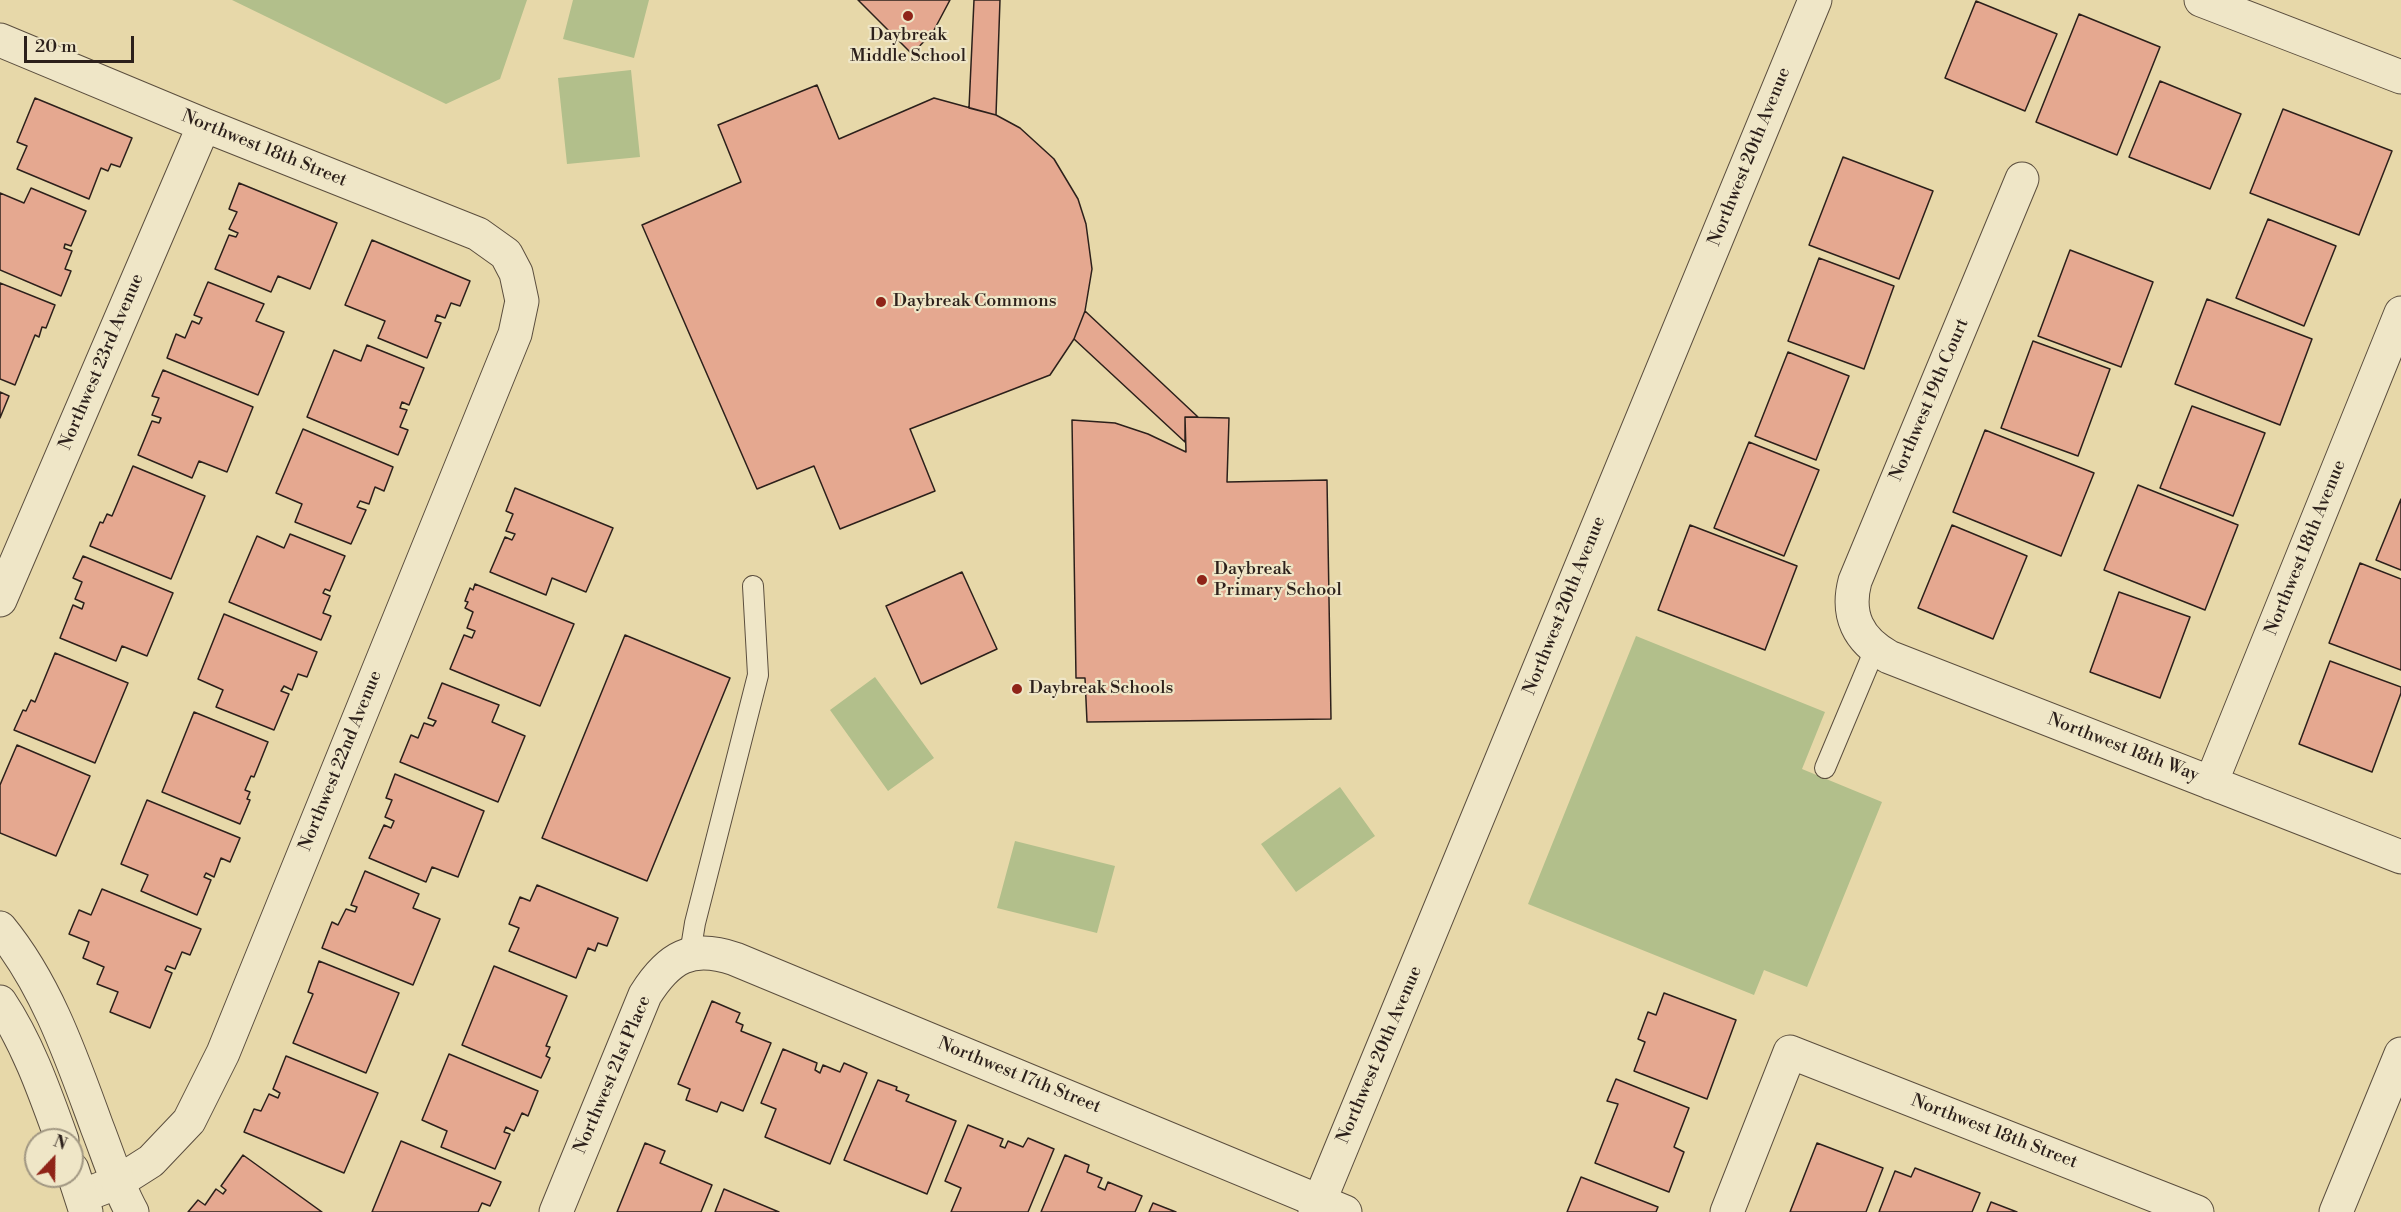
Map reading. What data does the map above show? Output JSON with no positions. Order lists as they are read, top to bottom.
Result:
{
  "streets": {
    "street": [
      "Northwest 18th Street",
      "Northwest 20th Avenue",
      "Northwest 23rd Avenue",
      "Northwest 19th Court",
      "Northwest 18th Avenue",
      "Northwest 18th Way",
      "Northwest 22nd Avenue",
      "Northwest 21st Place",
      "Northwest 17th Street"
    ]
  },
  "crossings": [
    ["Northwest 18th Street", "Northwest 23rd Avenue"],
    ["Northwest 18th Street", "Northwest 22nd Avenue"],
    ["Northwest 20th Avenue", "Northwest 17th Street"],
    ["Northwest 19th Court", "Northwest 18th Way"],
    ["Northwest 18th Avenue", "Northwest 18th Way"],
    ["Northwest 21st Place", "Northwest 17th Street"]
  ],
  "places": [
    "Daybreak Middle School",
    "Daybreak Commons",
    "Daybreak Primary School",
    "Daybreak Schools"
  ],
  "scale_bar": "20 m",
  "north": "top"
}
